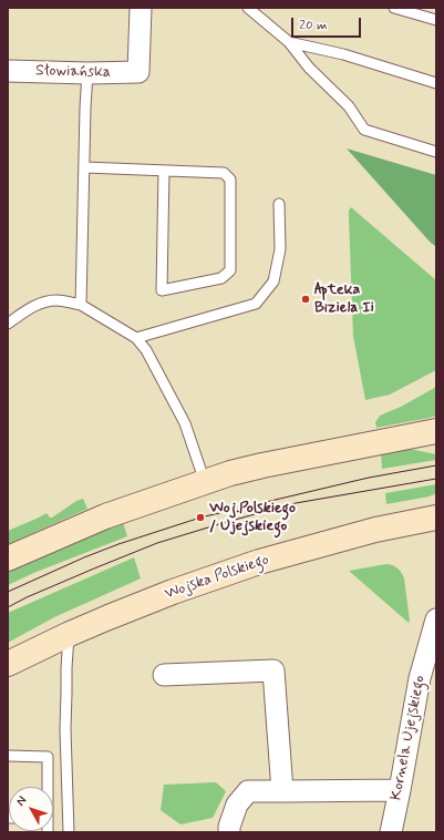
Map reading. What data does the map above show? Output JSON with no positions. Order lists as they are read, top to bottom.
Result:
{
  "streets": {
    "street": ["Słowiańska", "Wojska Polskiego", "Kornela Ujejskiego"]
  },
  "places": ["Apteka Biziela Ii", "Woj.Polskiego / Ujejskiego"],
  "scale_bar": "20 m",
  "north": "top left"
}
